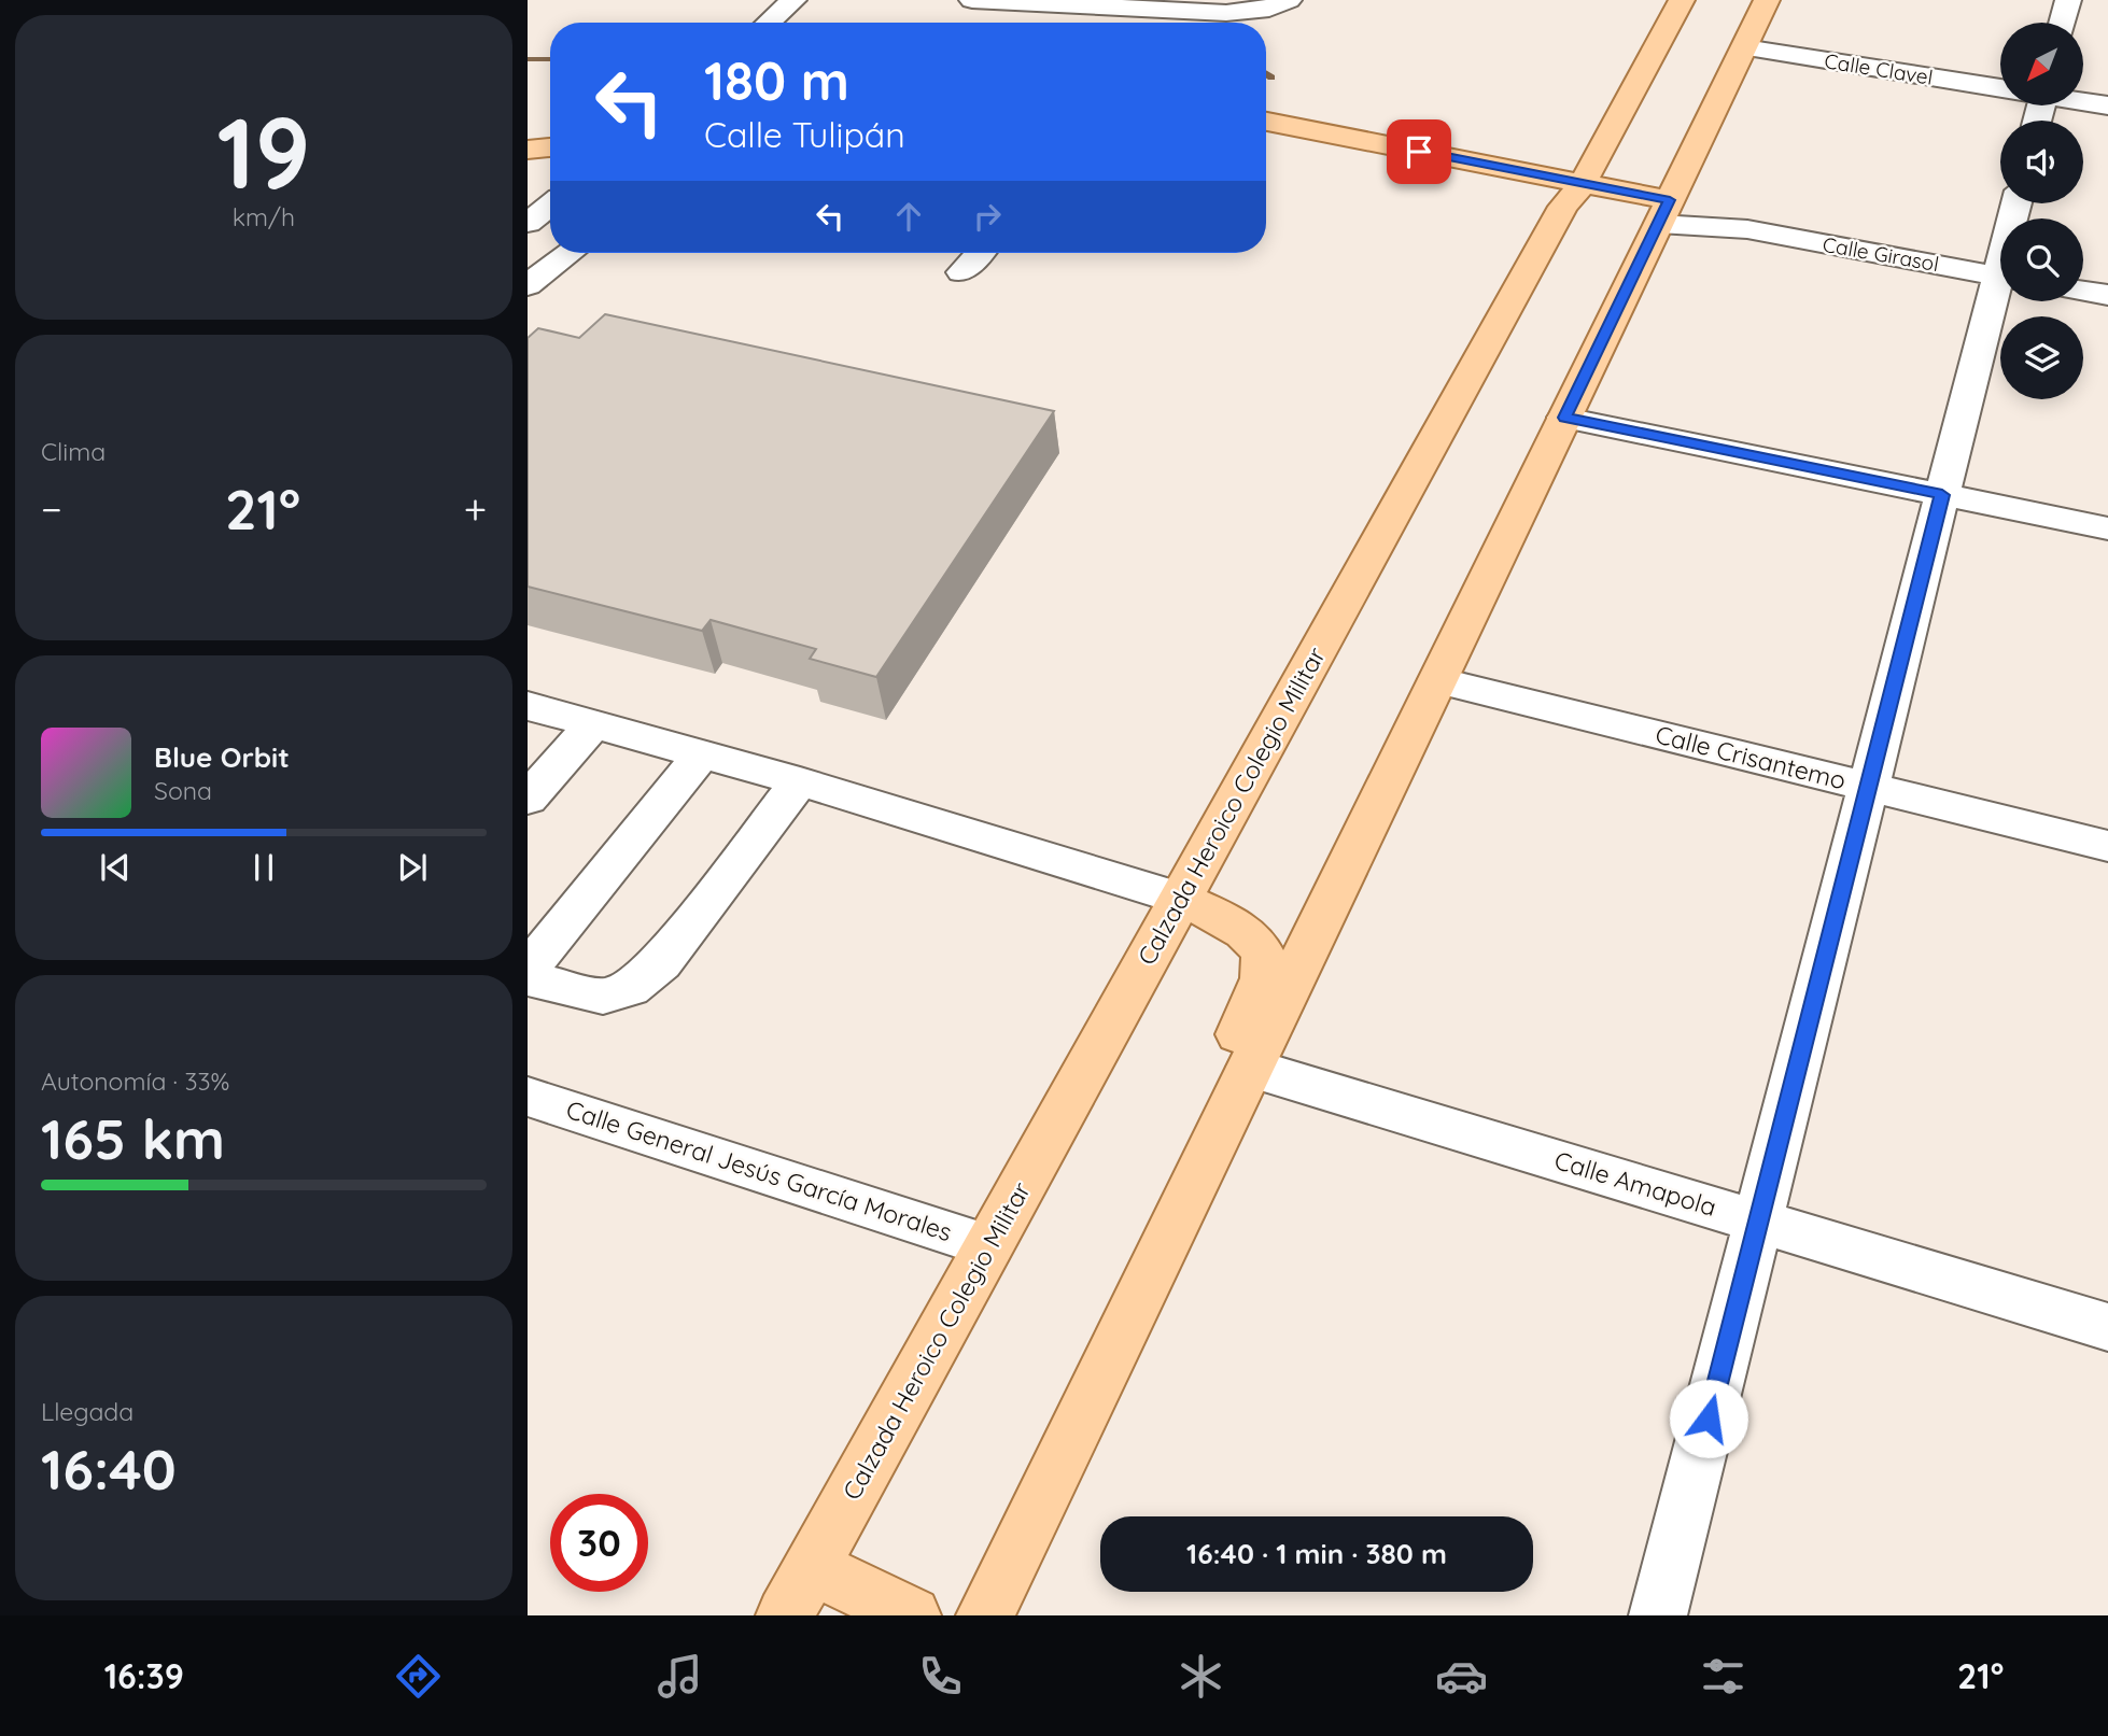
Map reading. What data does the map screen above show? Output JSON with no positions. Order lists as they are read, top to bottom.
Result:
{
  "streets": {
    "main road": ["Calzada Heroico Colegio Militar"],
    "street": [
      "Calle Clavel",
      "Calle Girasol",
      "Calle Crisantemo",
      "Calle General Jesús García Morales",
      "Calle Amapola"
    ]
  },
  "crossings": [
    ["Calzada Heroico Colegio Militar", "Calle General Jesús García Morales"]
  ],
  "north": "bottom left",
  "page": {
    "tile": [
      ["19", "km/h"],
      "Clima",
      ["Autonomía · 33%", "165 km"],
      ["Llegada", "16:40"]
    ],
    "turn": ["180 m", "Calle Tulipán"],
    "heat": ["−", "21°", "+"],
    "song": ["Blue Orbit", "Sona"],
    "limit": "30",
    "trip": "16:40 · 1 min · 380 m",
    "tabs": ["16:39", "21°"]
  }
}
